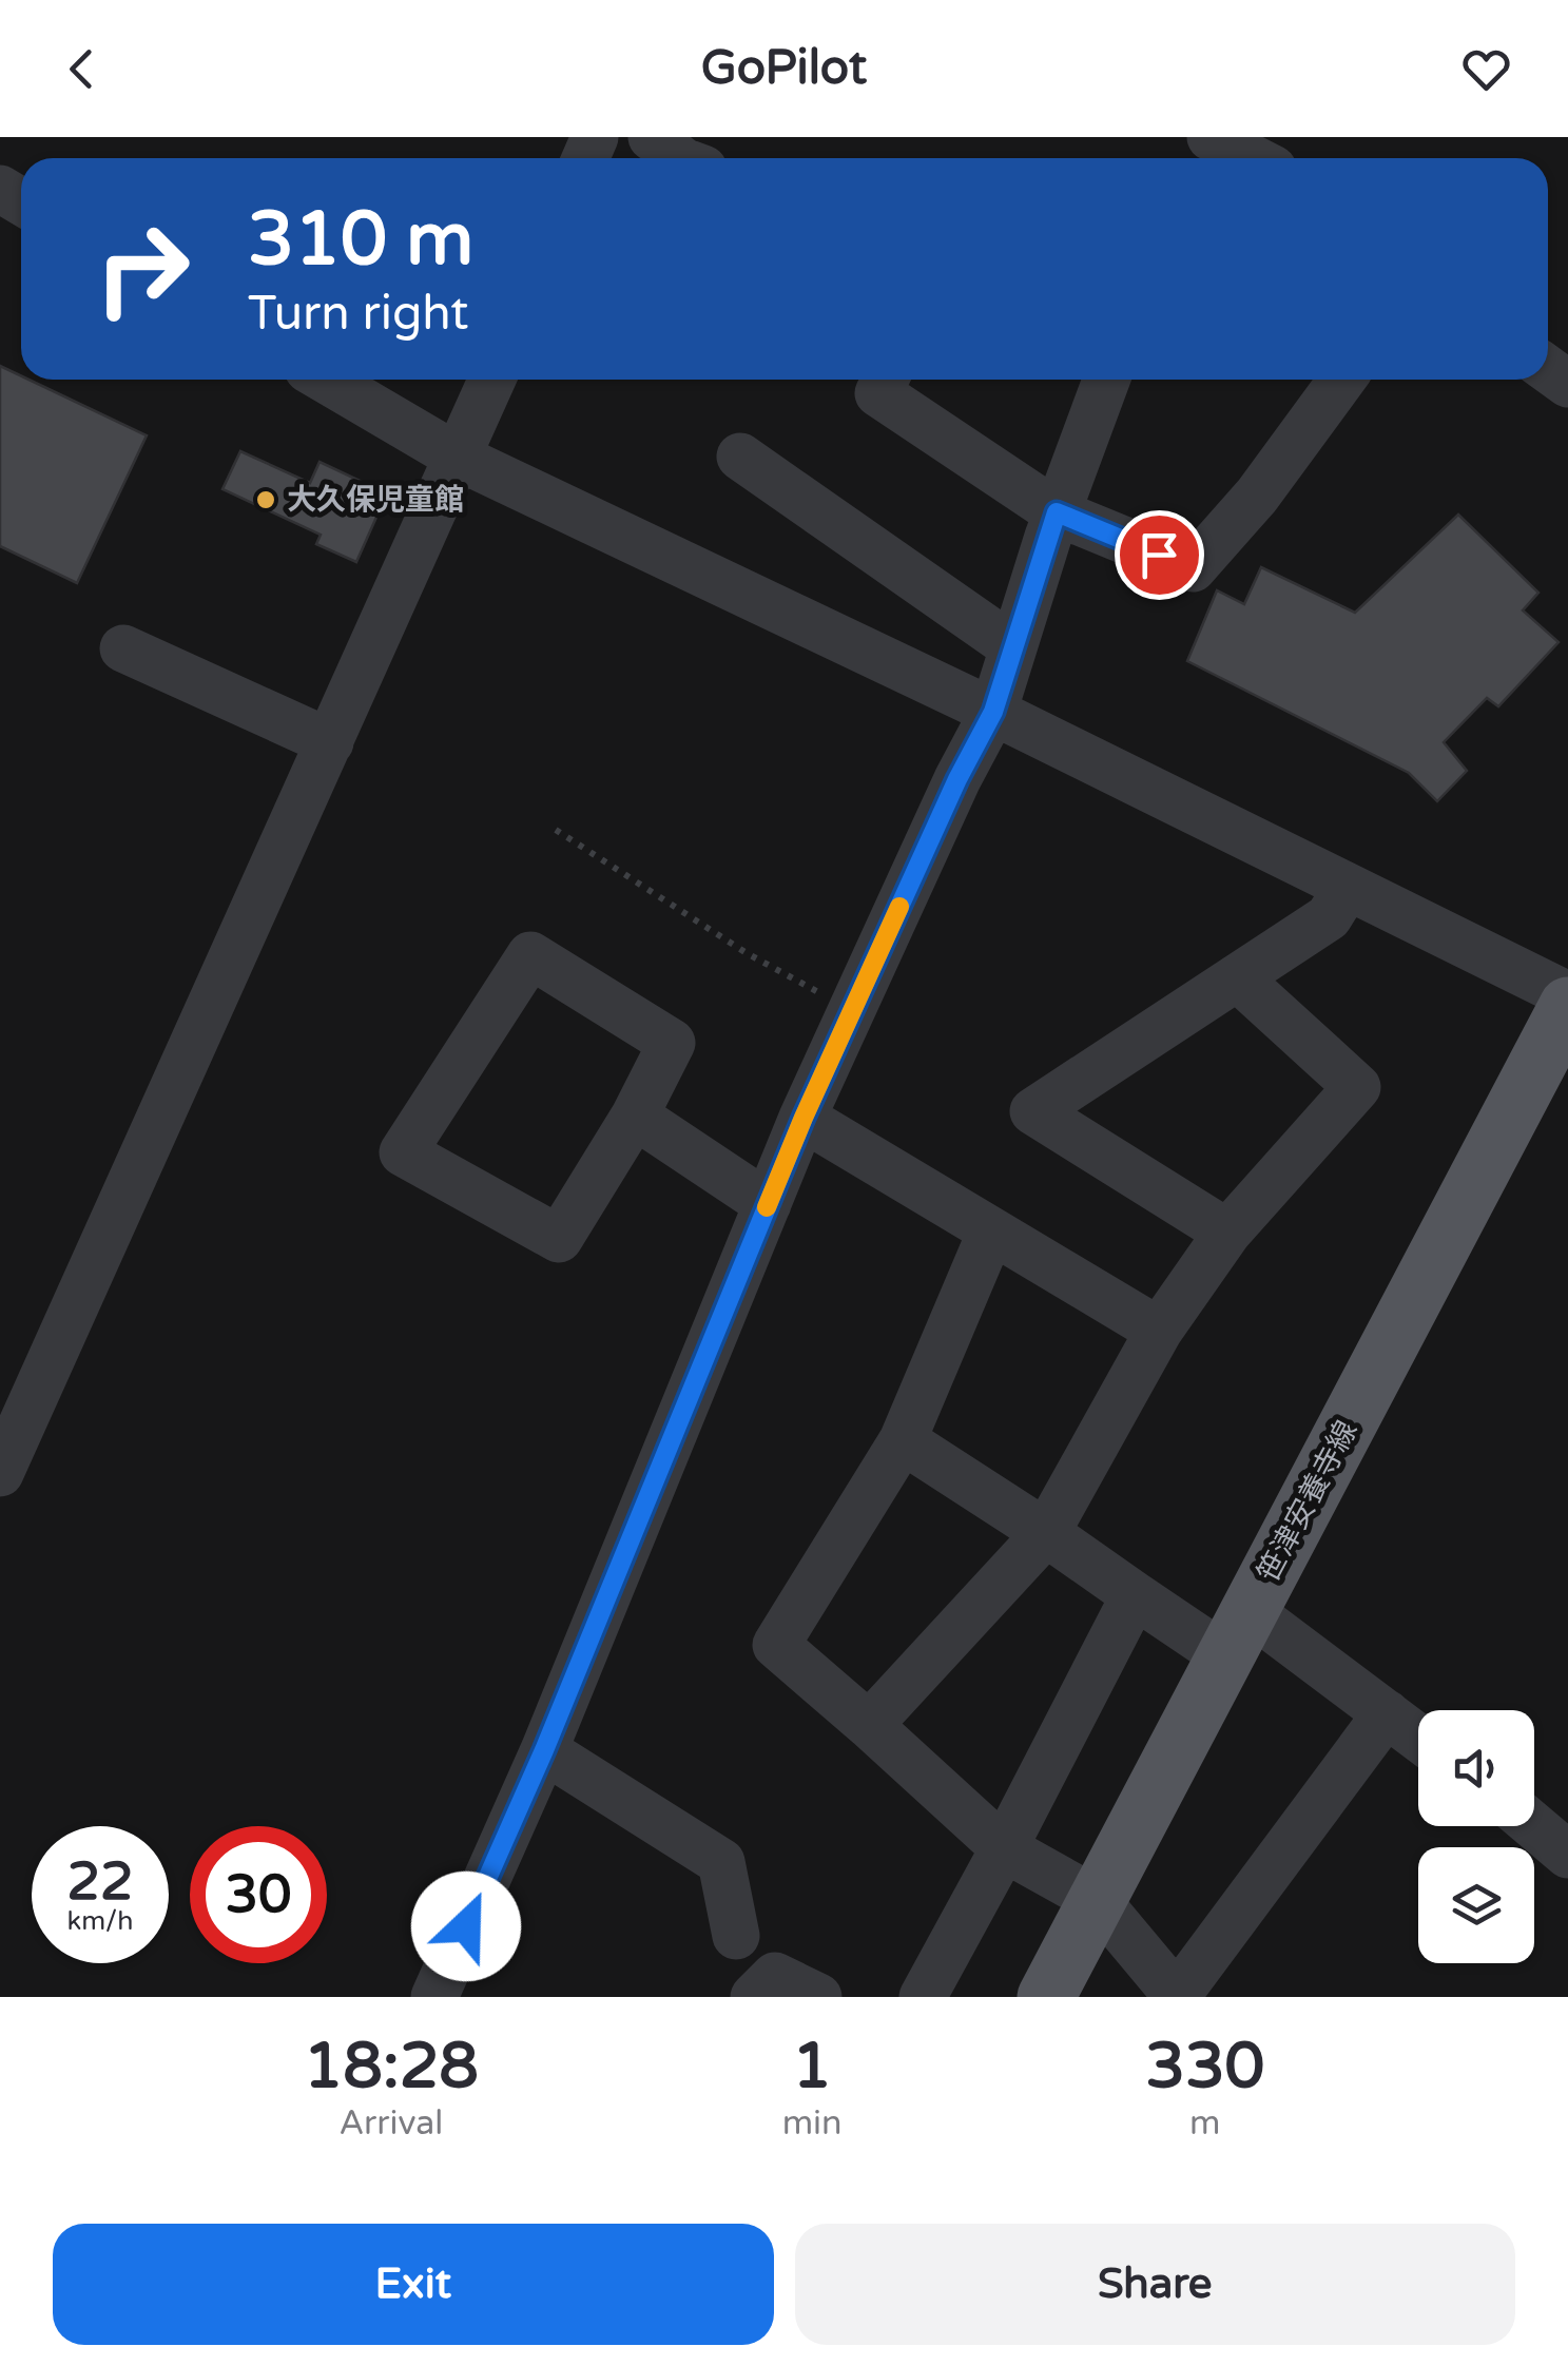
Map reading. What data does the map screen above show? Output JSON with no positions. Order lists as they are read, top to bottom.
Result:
{
  "streets": {
    "main road": ["笹津安養寺線"]
  },
  "places": ["大久保児童館"],
  "page": {
    "header": "GoPilot",
    "turn": ["310 m", "Turn right"],
    "speed": "22 km/h",
    "limit": "30",
    "eta": [
      "18:28",
      "Arrival",
      "1",
      "min",
      "330",
      "m"
    ],
    "buttons": ["Exit", "Share"]
  }
}
